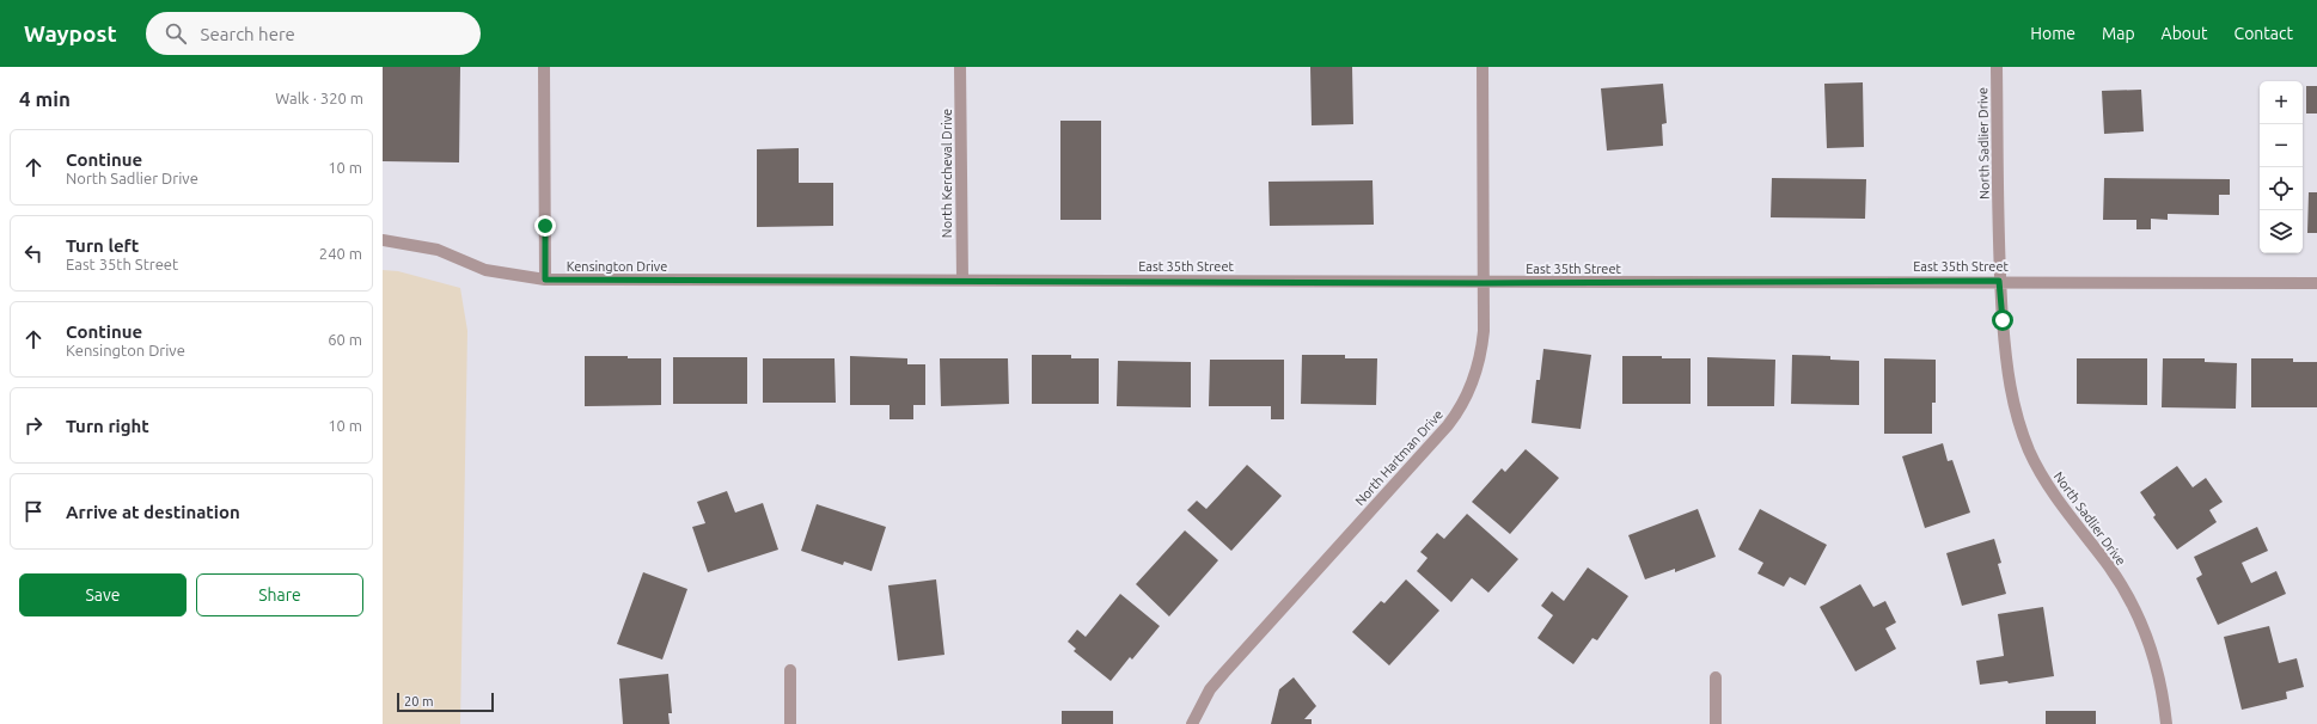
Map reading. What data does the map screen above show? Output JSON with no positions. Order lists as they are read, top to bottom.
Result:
{
  "streets": {
    "street": [
      "North Sadlier Drive",
      "North Kercheval Drive",
      "Kensington Drive",
      "East 35th Street",
      "North Hartman Drive"
    ]
  },
  "crossings": [
    ["North Sadlier Drive", "East 35th Street"],
    ["North Kercheval Drive", "East 35th Street"],
    ["Kensington Drive", "East 35th Street"],
    ["East 35th Street", "North Hartman Drive"]
  ],
  "scale_bar": "20 m",
  "page": {
    "header": "Waypost",
    "search": "Search here",
    "nav": [
      "Home",
      "Map",
      "About",
      "Contact"
    ],
    "heading": ["4 min", "Walk · 320 m"],
    "map_buttons": ["+", "−"],
    "list": [
      ["Continue", "North Sadlier Drive", "10 m"],
      ["Turn left", "East 35th Street", "240 m"],
      ["Continue", "Kensington Drive", "60 m"],
      ["Turn right", "10 m"],
      "Arrive at destination"
    ],
    "buttons": ["Save", "Share"],
    "scale": "20 m"
  }
}
